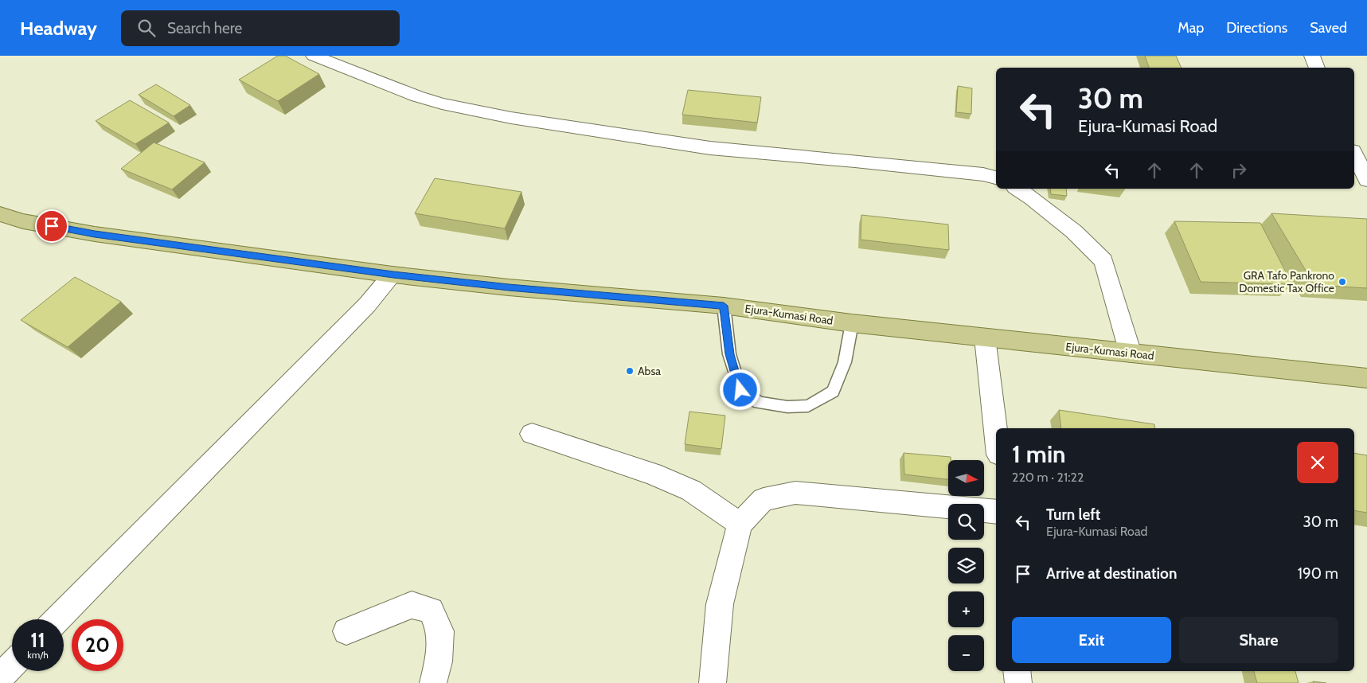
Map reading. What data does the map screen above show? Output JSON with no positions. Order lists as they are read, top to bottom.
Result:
{
  "streets": {
    "main road": ["Ejura-Kumasi Road"]
  },
  "places": ["GRA Tafo Pankrono Domestic Tax Office", "Absa"],
  "north": "right",
  "page": {
    "header": "Headway",
    "search": "Search here",
    "nav": ["Map", "Directions", "Saved"],
    "turn": ["30 m", "Ejura-Kumasi Road"],
    "heading": ["1 min", "220 m · 21:22"],
    "map_buttons": ["+", "−"],
    "list": [
      {
        "name": "Turn left",
        "note": "Ejura-Kumasi Road",
        "value": "30 m"
      },
      {
        "name": "Arrive at destination",
        "value": "190 m"
      }
    ],
    "buttons": ["Exit", "Share"],
    "speed": "11 km/h",
    "limit": "20"
  }
}
